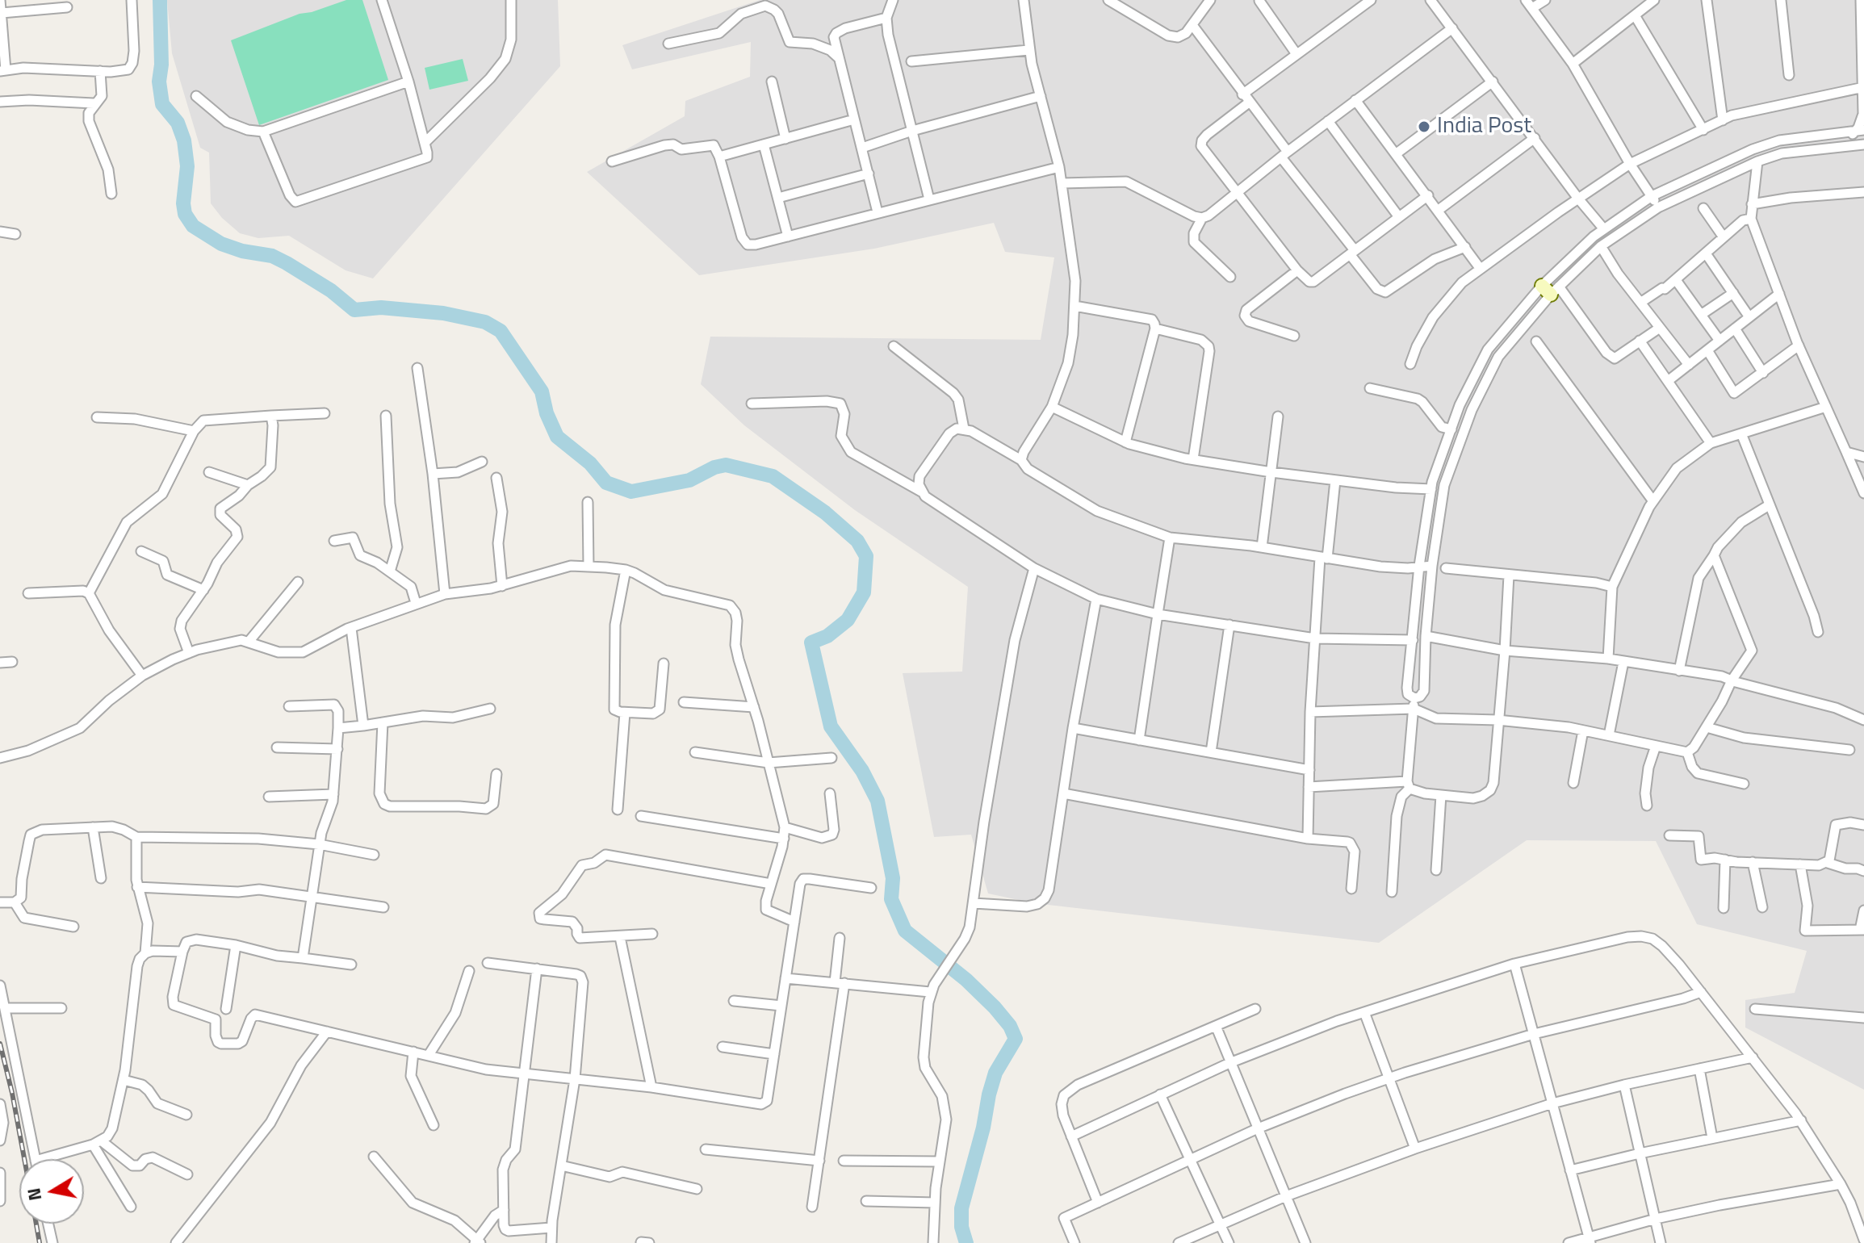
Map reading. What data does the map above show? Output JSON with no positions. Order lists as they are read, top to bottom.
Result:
{
  "places": ["India Post"],
  "north": "left"
}
